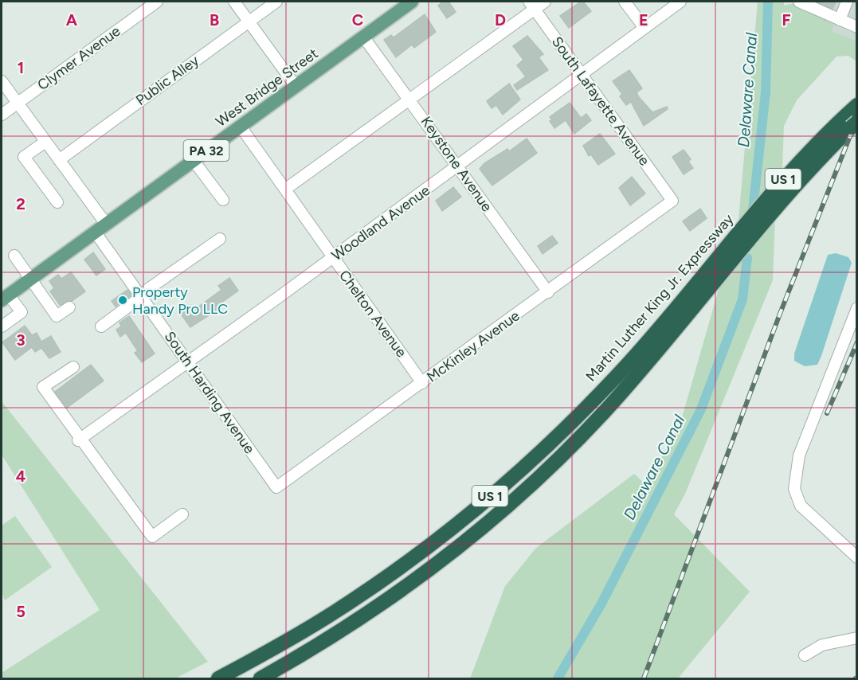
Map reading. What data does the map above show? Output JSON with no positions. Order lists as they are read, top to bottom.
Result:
{
  "streets": {
    "highway": ["US 1", "Martin Luther King Jr. Expressway"],
    "main road": ["West Bridge Street", "PA 32"],
    "street": [
      "Clymer Avenue",
      "Public Alley",
      "South Lafayette Avenue",
      "Keystone Avenue",
      "Woodland Avenue",
      "Chelton Avenue",
      "McKinley Avenue",
      "South Harding Avenue"
    ]
  },
  "crossings": [
    ["West Bridge Street", "Keystone Avenue"],
    ["West Bridge Street", "Chelton Avenue"],
    ["West Bridge Street", "South Harding Avenue"],
    ["South Lafayette Avenue", "Woodland Avenue"],
    ["South Lafayette Avenue", "McKinley Avenue"],
    ["Keystone Avenue", "Woodland Avenue"],
    ["Keystone Avenue", "McKinley Avenue"],
    ["Woodland Avenue", "Chelton Avenue"],
    ["Woodland Avenue", "South Harding Avenue"],
    ["Chelton Avenue", "McKinley Avenue"],
    ["McKinley Avenue", "South Harding Avenue"]
  ],
  "water": ["Delaware Canal"],
  "places": ["Property Handy Pro LLC"],
  "grid": {
    "columns": [
      "A",
      "B",
      "C",
      "D",
      "E",
      "F"
    ],
    "rows": [
      "1",
      "2",
      "3",
      "4",
      "5"
    ]
  }
}
